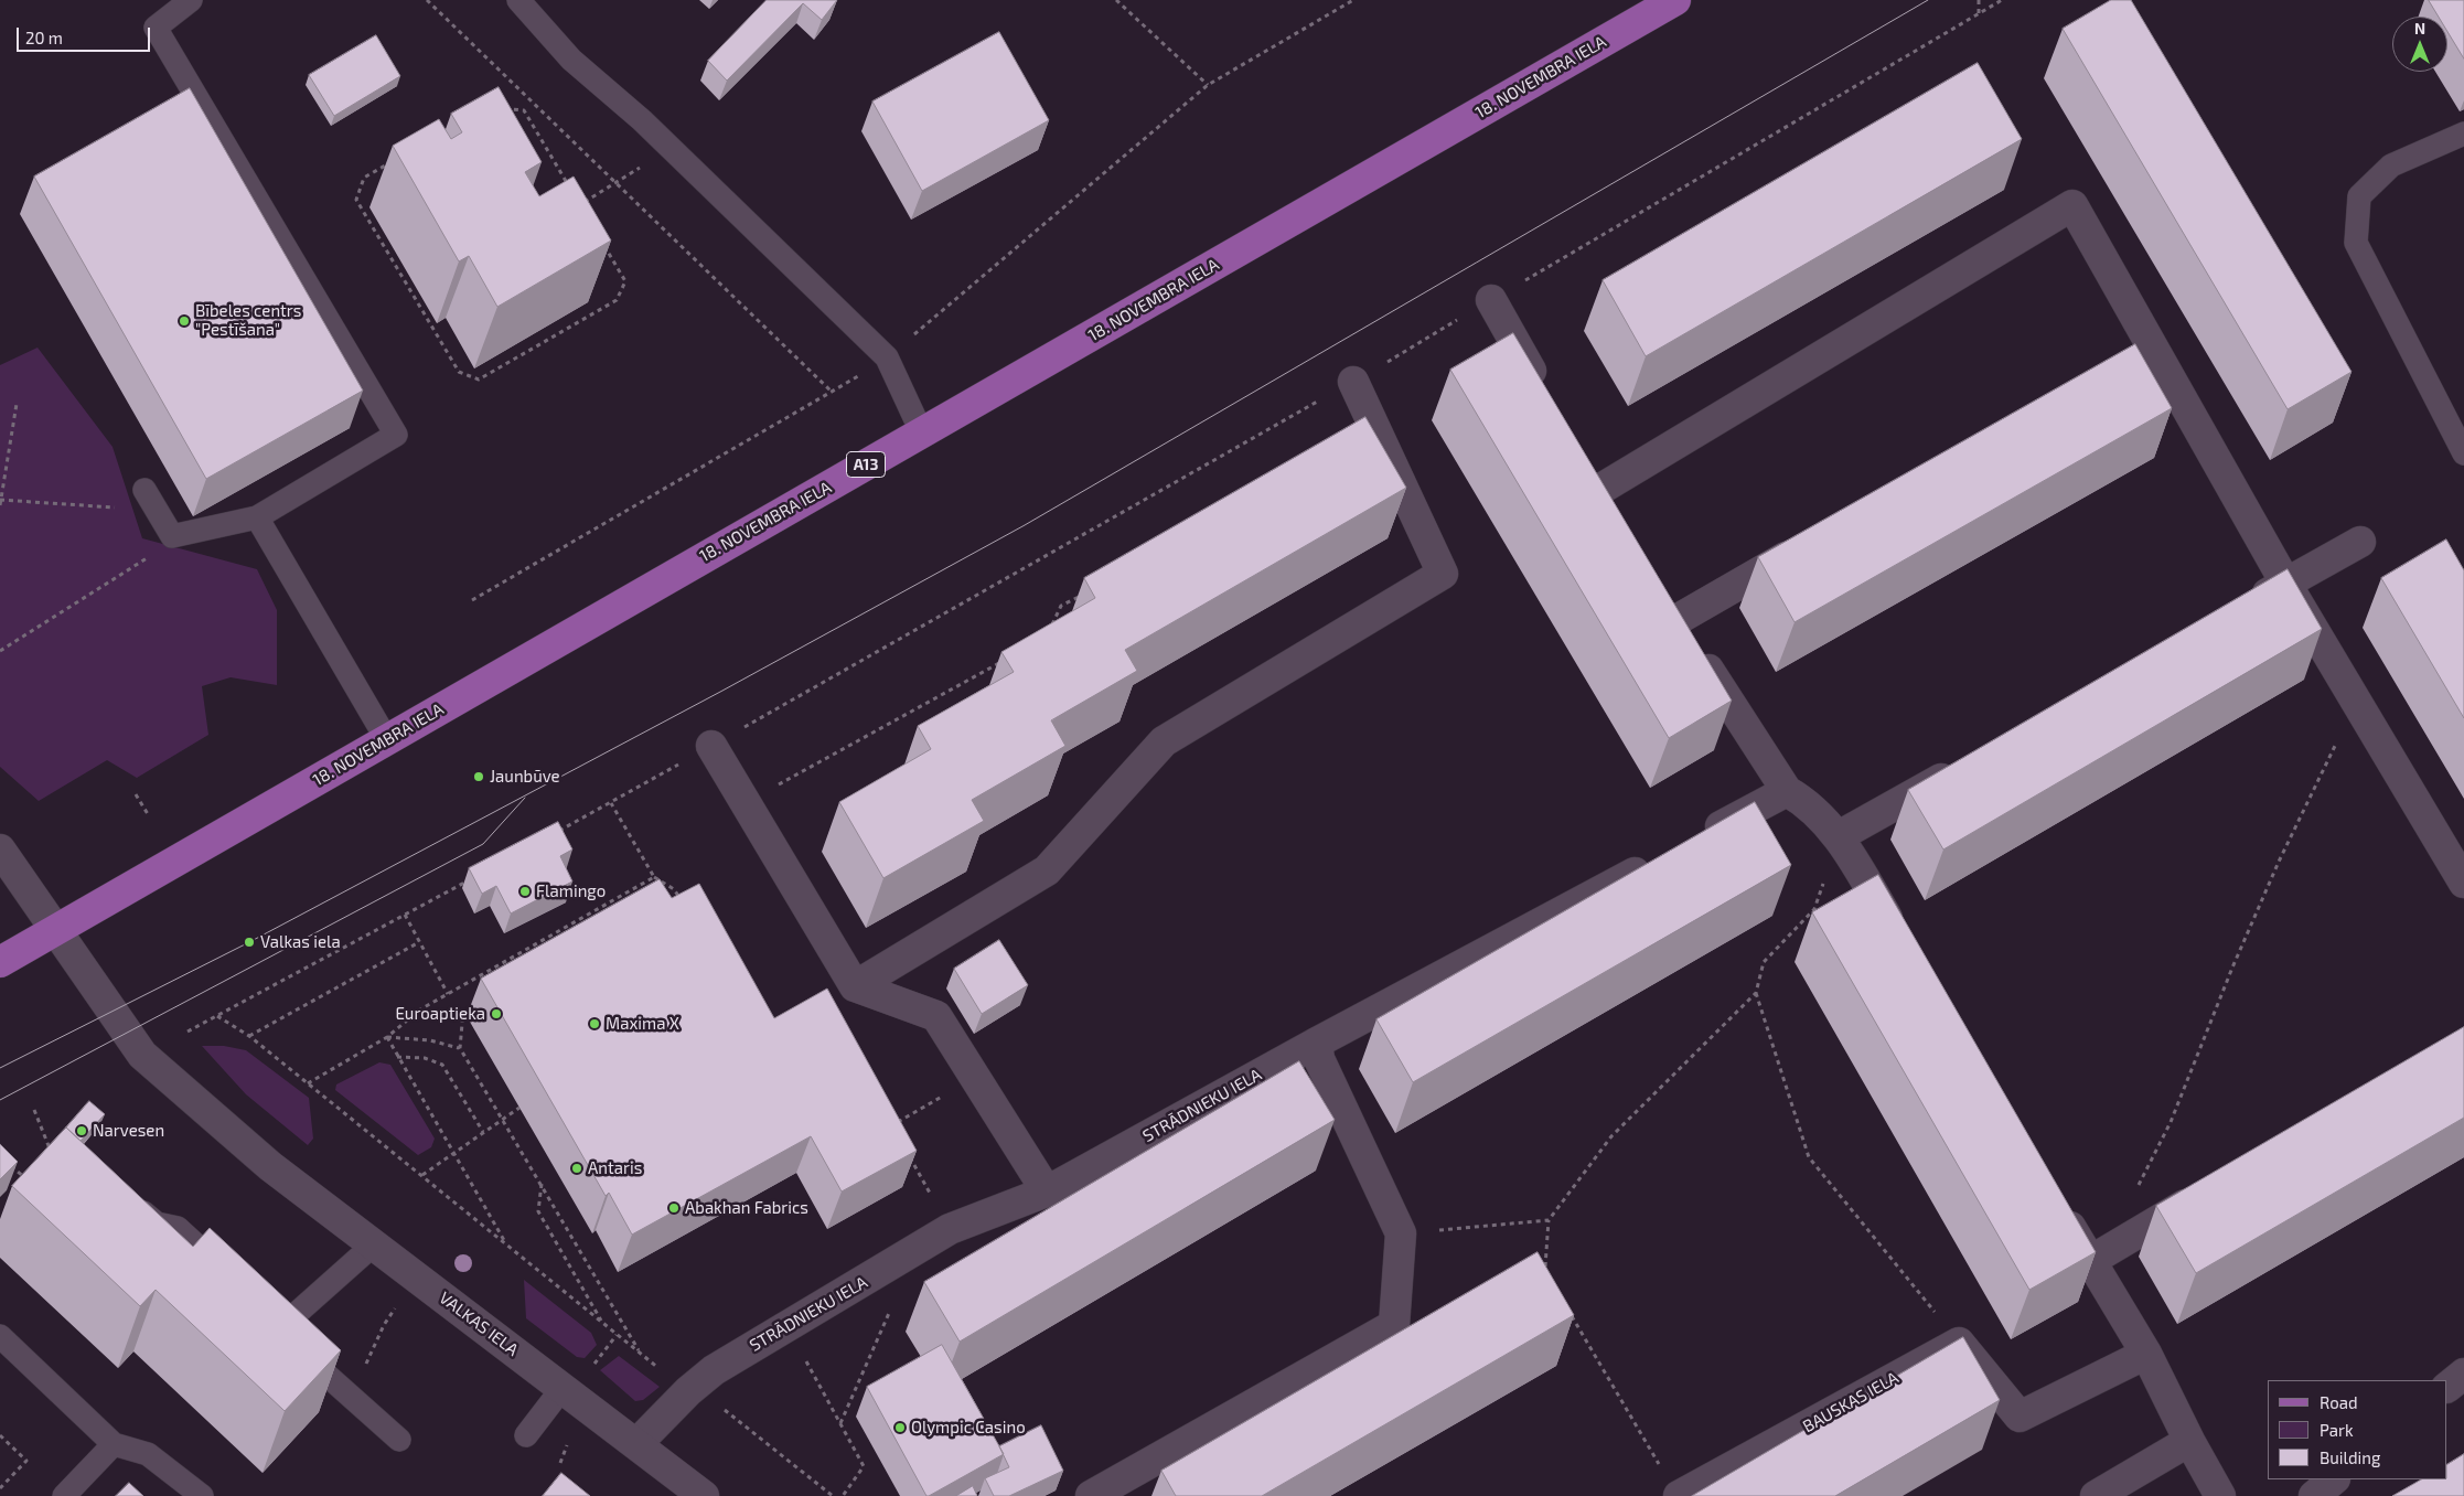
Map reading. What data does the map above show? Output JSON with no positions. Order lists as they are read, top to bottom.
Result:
{
  "streets": {
    "main road": ["18. NOVEMBRA IELA", "A13"],
    "street": ["STRĀDNIEKU IELA", "VALKAS IELA", "BAUSKAS IELA"]
  },
  "crossings": [
    ["18. NOVEMBRA IELA", "VALKAS IELA"],
    ["STRĀDNIEKU IELA", "VALKAS IELA"]
  ],
  "places": [
    "Bībeles centrs \"Pestīšana\"",
    "Jaunbūve",
    "Flamingo",
    "Valkas iela",
    "Euroaptieka",
    "Maxima X",
    "Narvesen",
    "Antaris",
    "Abakhan Fabrics",
    "Olympic Casino"
  ],
  "legend": ["Road", "Park", "Building"],
  "scale_bar": "20 m",
  "north": "top"
}
